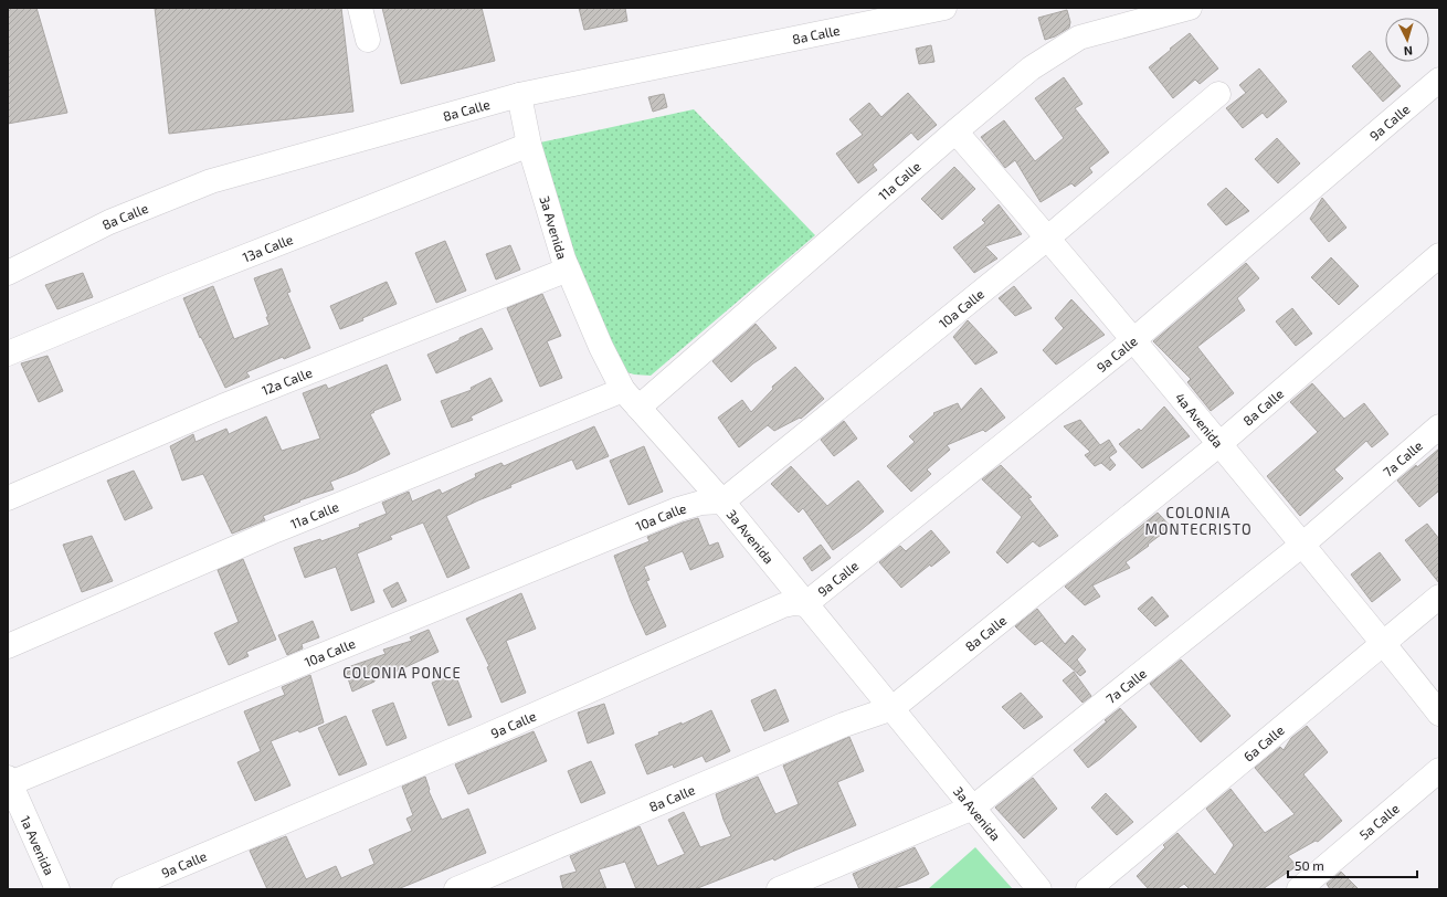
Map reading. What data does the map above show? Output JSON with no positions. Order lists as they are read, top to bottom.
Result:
{
  "streets": {
    "street": [
      "8a Calle",
      "9a Calle",
      "11a Calle",
      "3a Avenida",
      "13a Calle",
      "10a Calle",
      "12a Calle",
      "4a Avenida",
      "7a Calle",
      "6a Calle",
      "5a Calle",
      "1a Avenida"
    ]
  },
  "crossings": [
    ["8a Calle", "3a Avenida"],
    ["8a Calle", "4a Avenida"],
    ["9a Calle", "3a Avenida"],
    ["9a Calle", "4a Avenida"],
    ["11a Calle", "3a Avenida"],
    ["11a Calle", "4a Avenida"],
    ["3a Avenida", "13a Calle"],
    ["3a Avenida", "10a Calle"],
    ["3a Avenida", "12a Calle"],
    ["3a Avenida", "7a Calle"],
    ["10a Calle", "4a Avenida"],
    ["10a Calle", "1a Avenida"],
    ["4a Avenida", "7a Calle"],
    ["4a Avenida", "6a Calle"]
  ],
  "districts": ["COLONIA MONTECRISTO", "COLONIA PONCE"],
  "scale_bar": "50 m",
  "north": "bottom"
}
